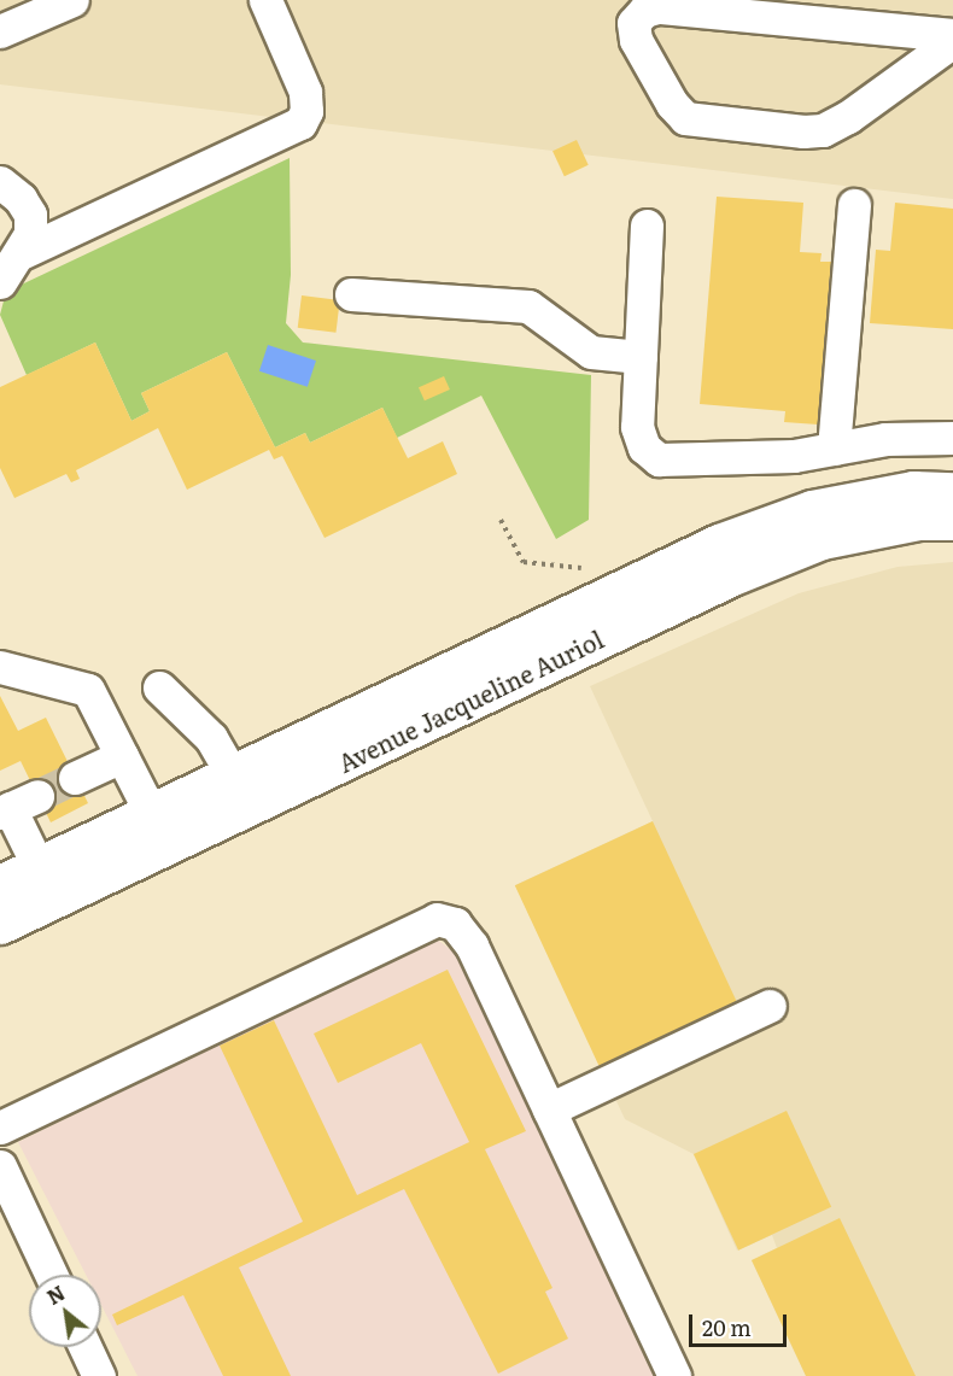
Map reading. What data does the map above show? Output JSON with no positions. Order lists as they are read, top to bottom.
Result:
{
  "streets": {
    "main road": ["Avenue Jacqueline Auriol"]
  },
  "scale_bar": "20 m",
  "north": "top left"
}
